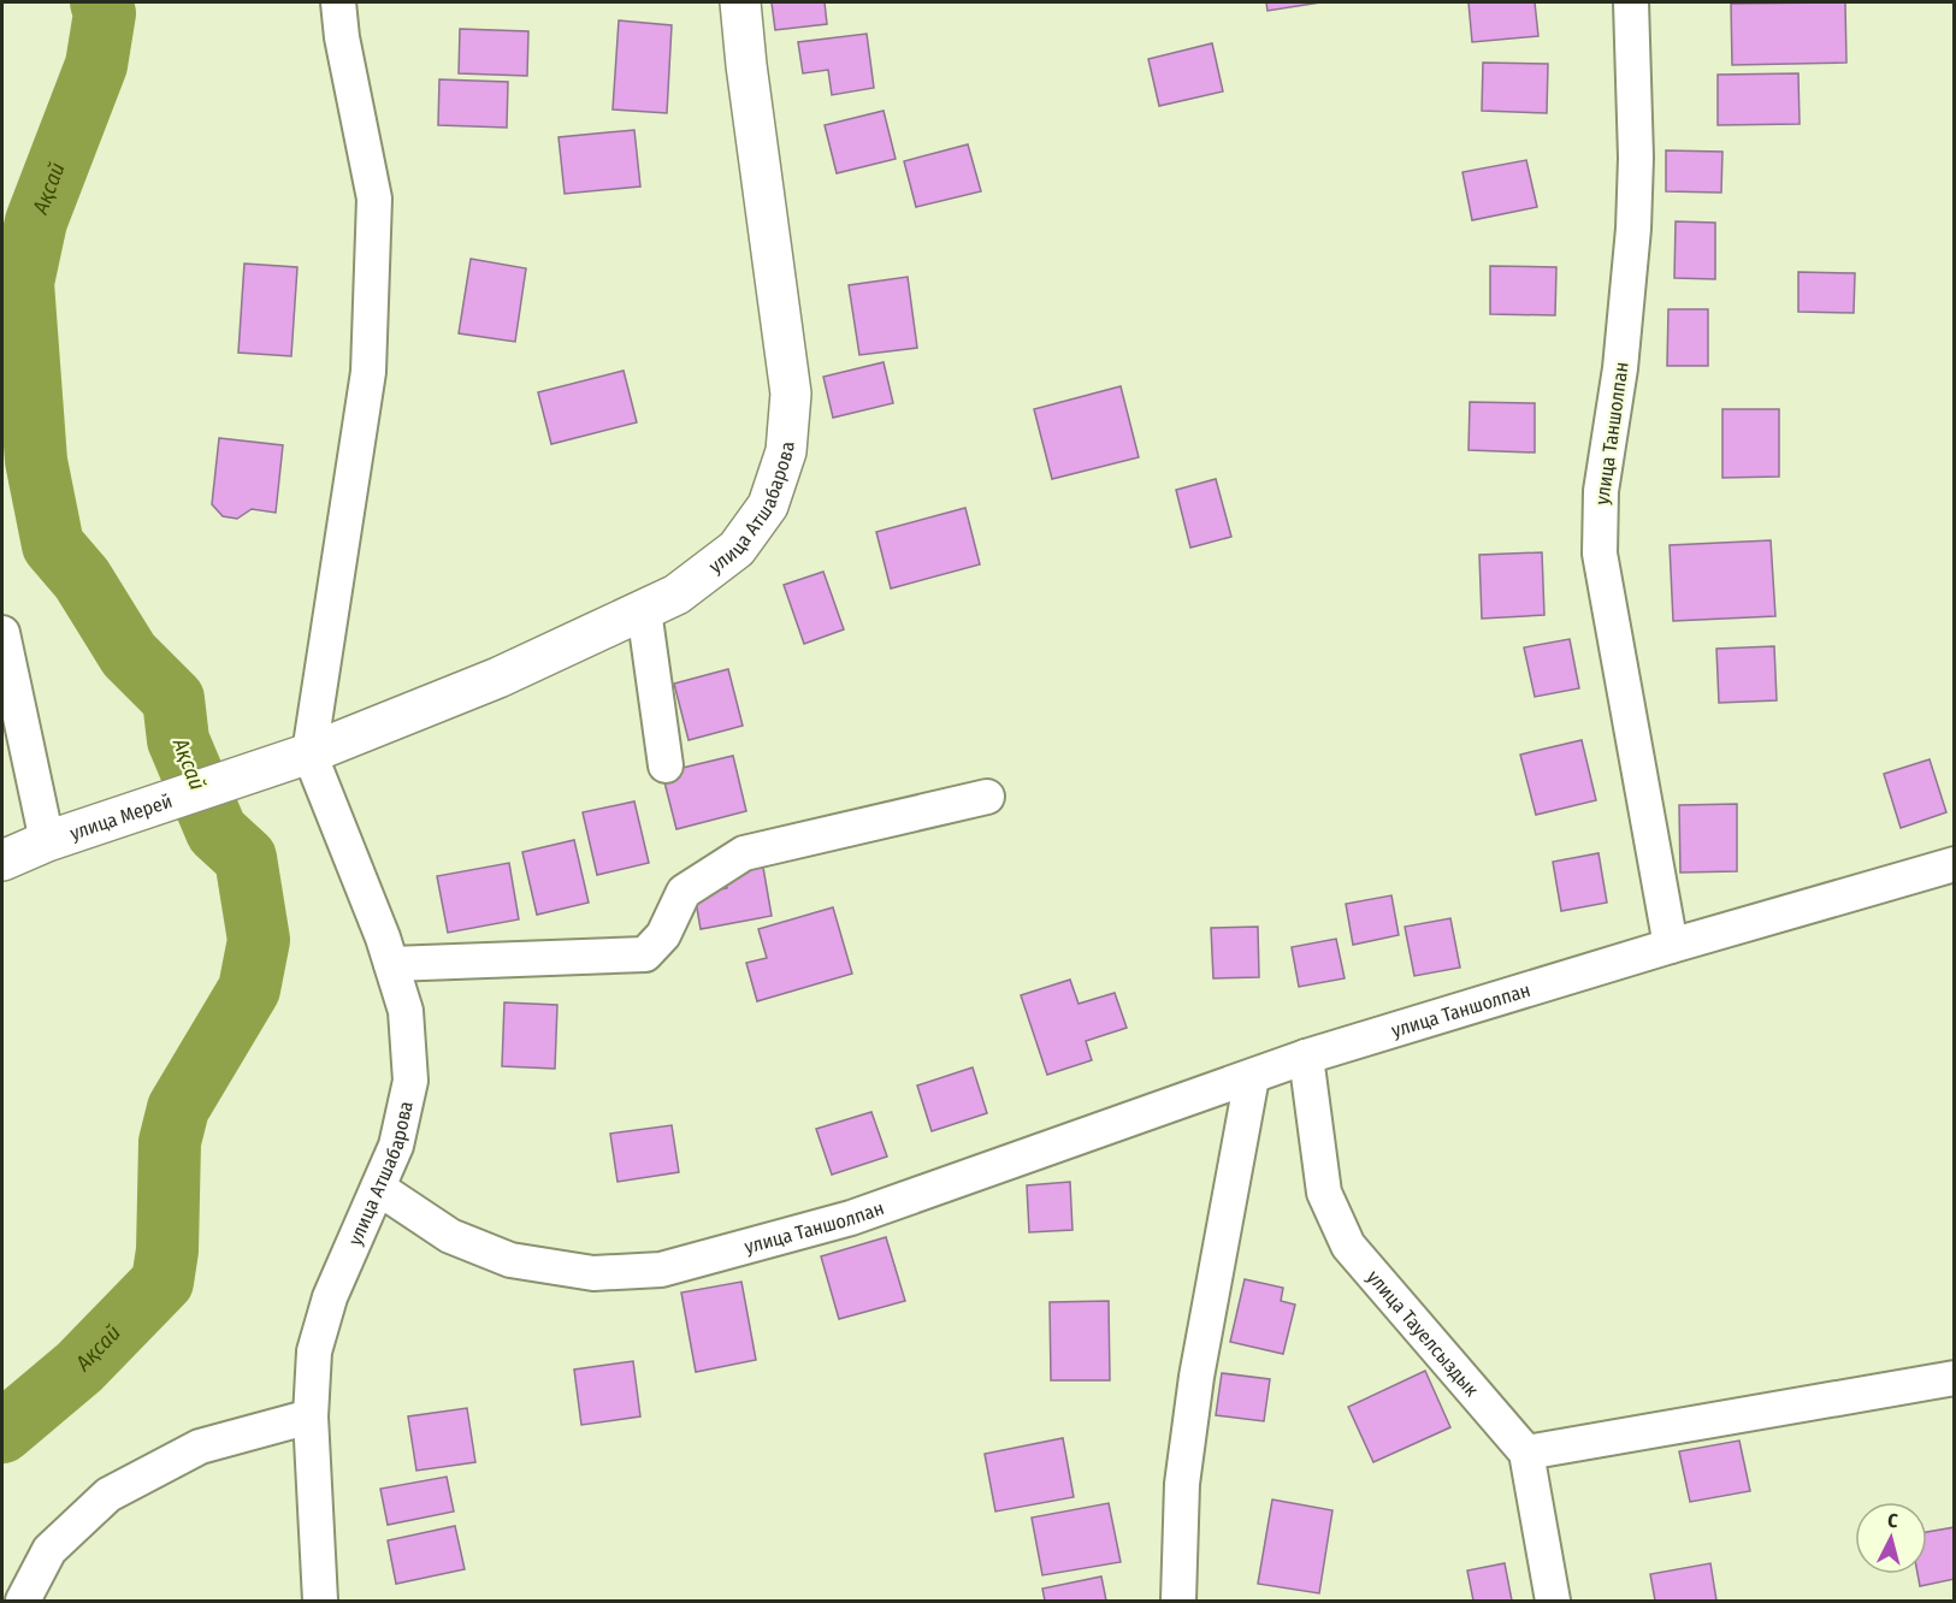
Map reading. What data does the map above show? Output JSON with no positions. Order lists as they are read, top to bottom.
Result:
{
  "streets": {
    "main road": ["улица Атшабарова", "улица Мерей"],
    "street": ["улица Таншолпан", "улица Тауелсыздык"]
  },
  "crossings": [
    ["улица Таншолпан", "улица Атшабарова"],
    ["улица Таншолпан", "улица Тауелсыздык"],
    ["улица Атшабарова", "улица Мерей"]
  ],
  "water": ["Ақсай"],
  "north": "top"
}
